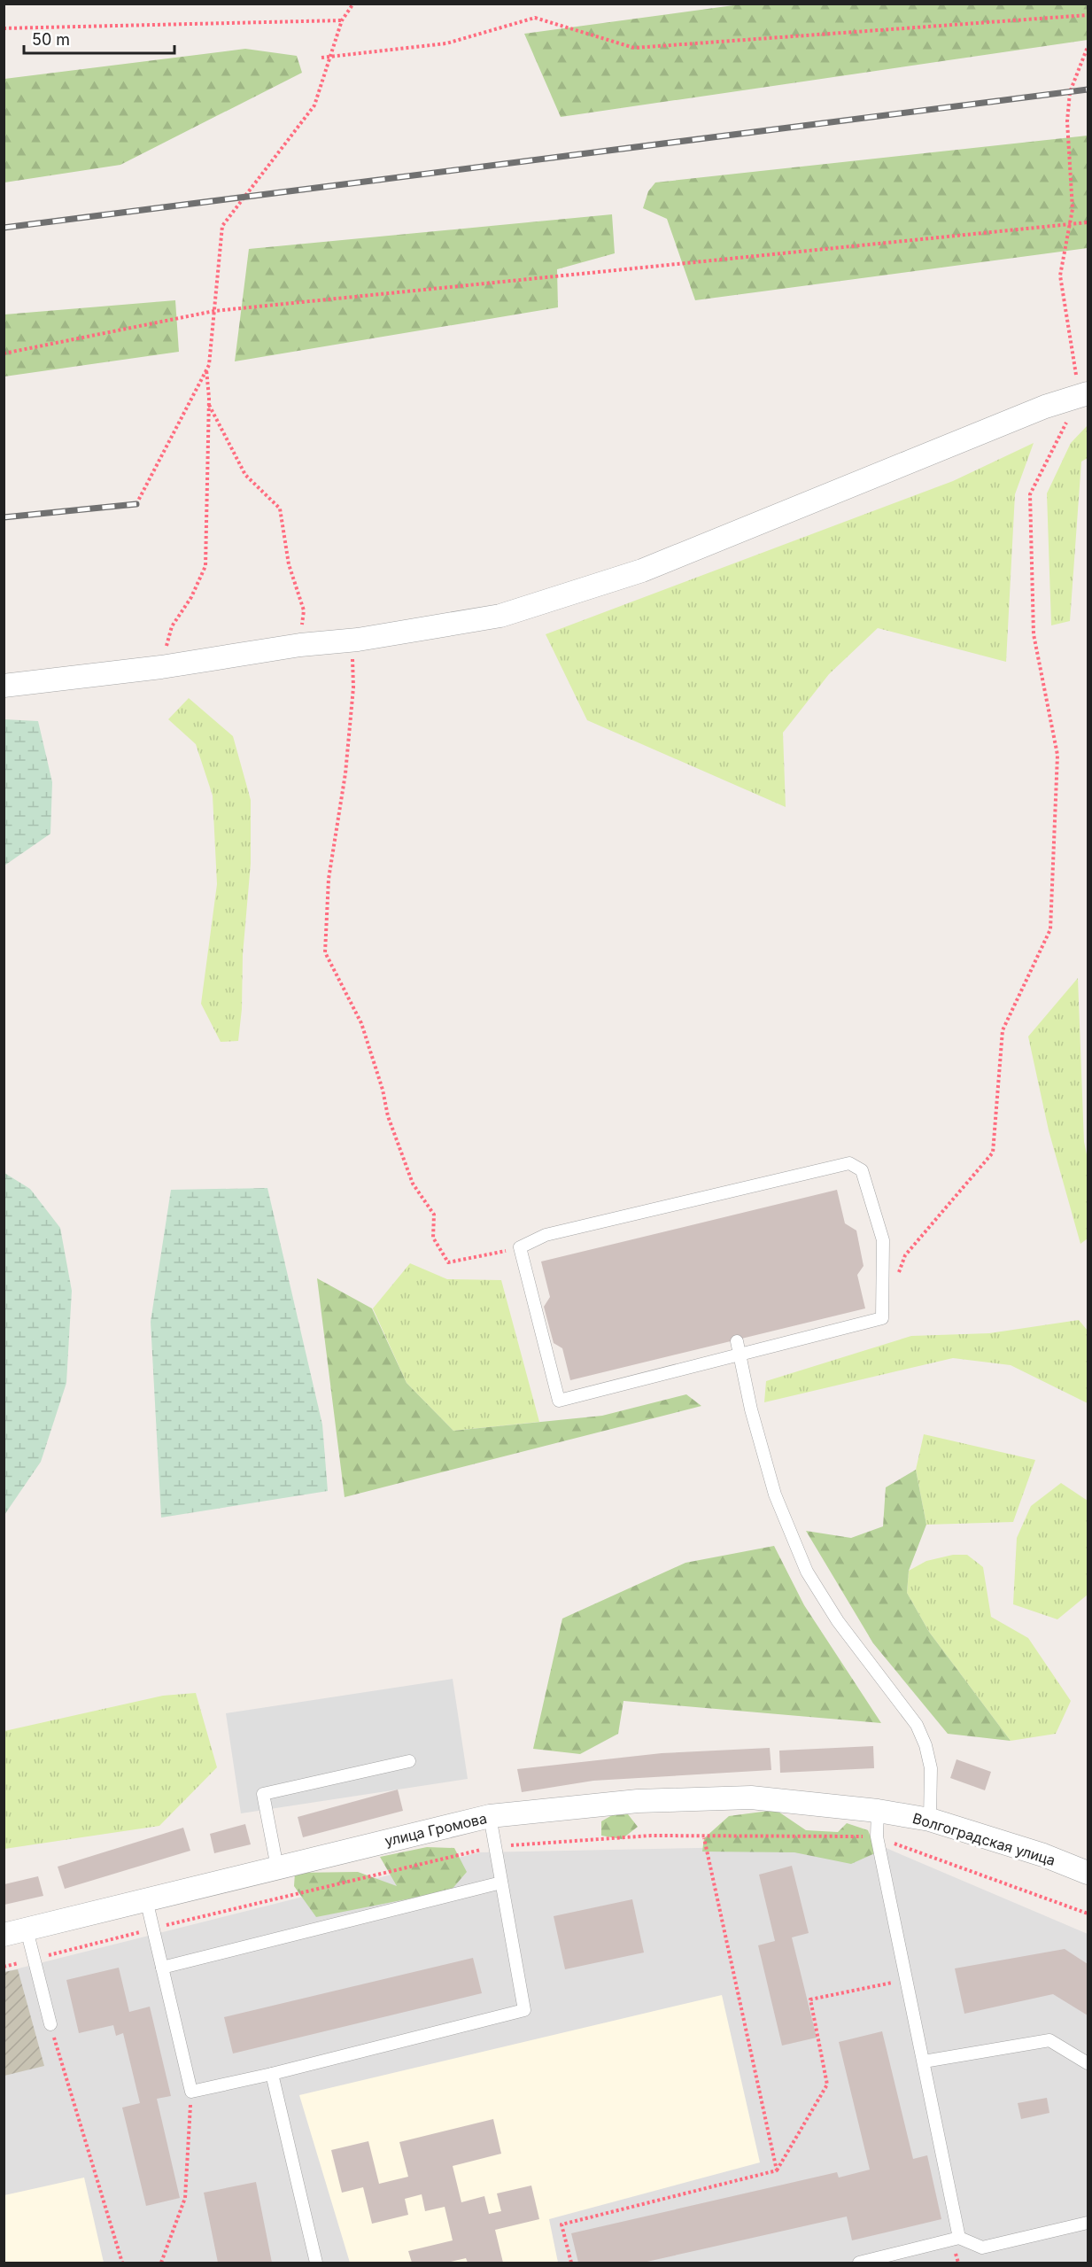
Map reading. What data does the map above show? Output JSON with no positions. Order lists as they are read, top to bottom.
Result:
{
  "streets": {
    "street": ["улица Громова", "Волгоградская улица"]
  },
  "crossings": [
    ["улица Громова", "Волгоградская улица"]
  ],
  "scale_bar": "50 m"
}
